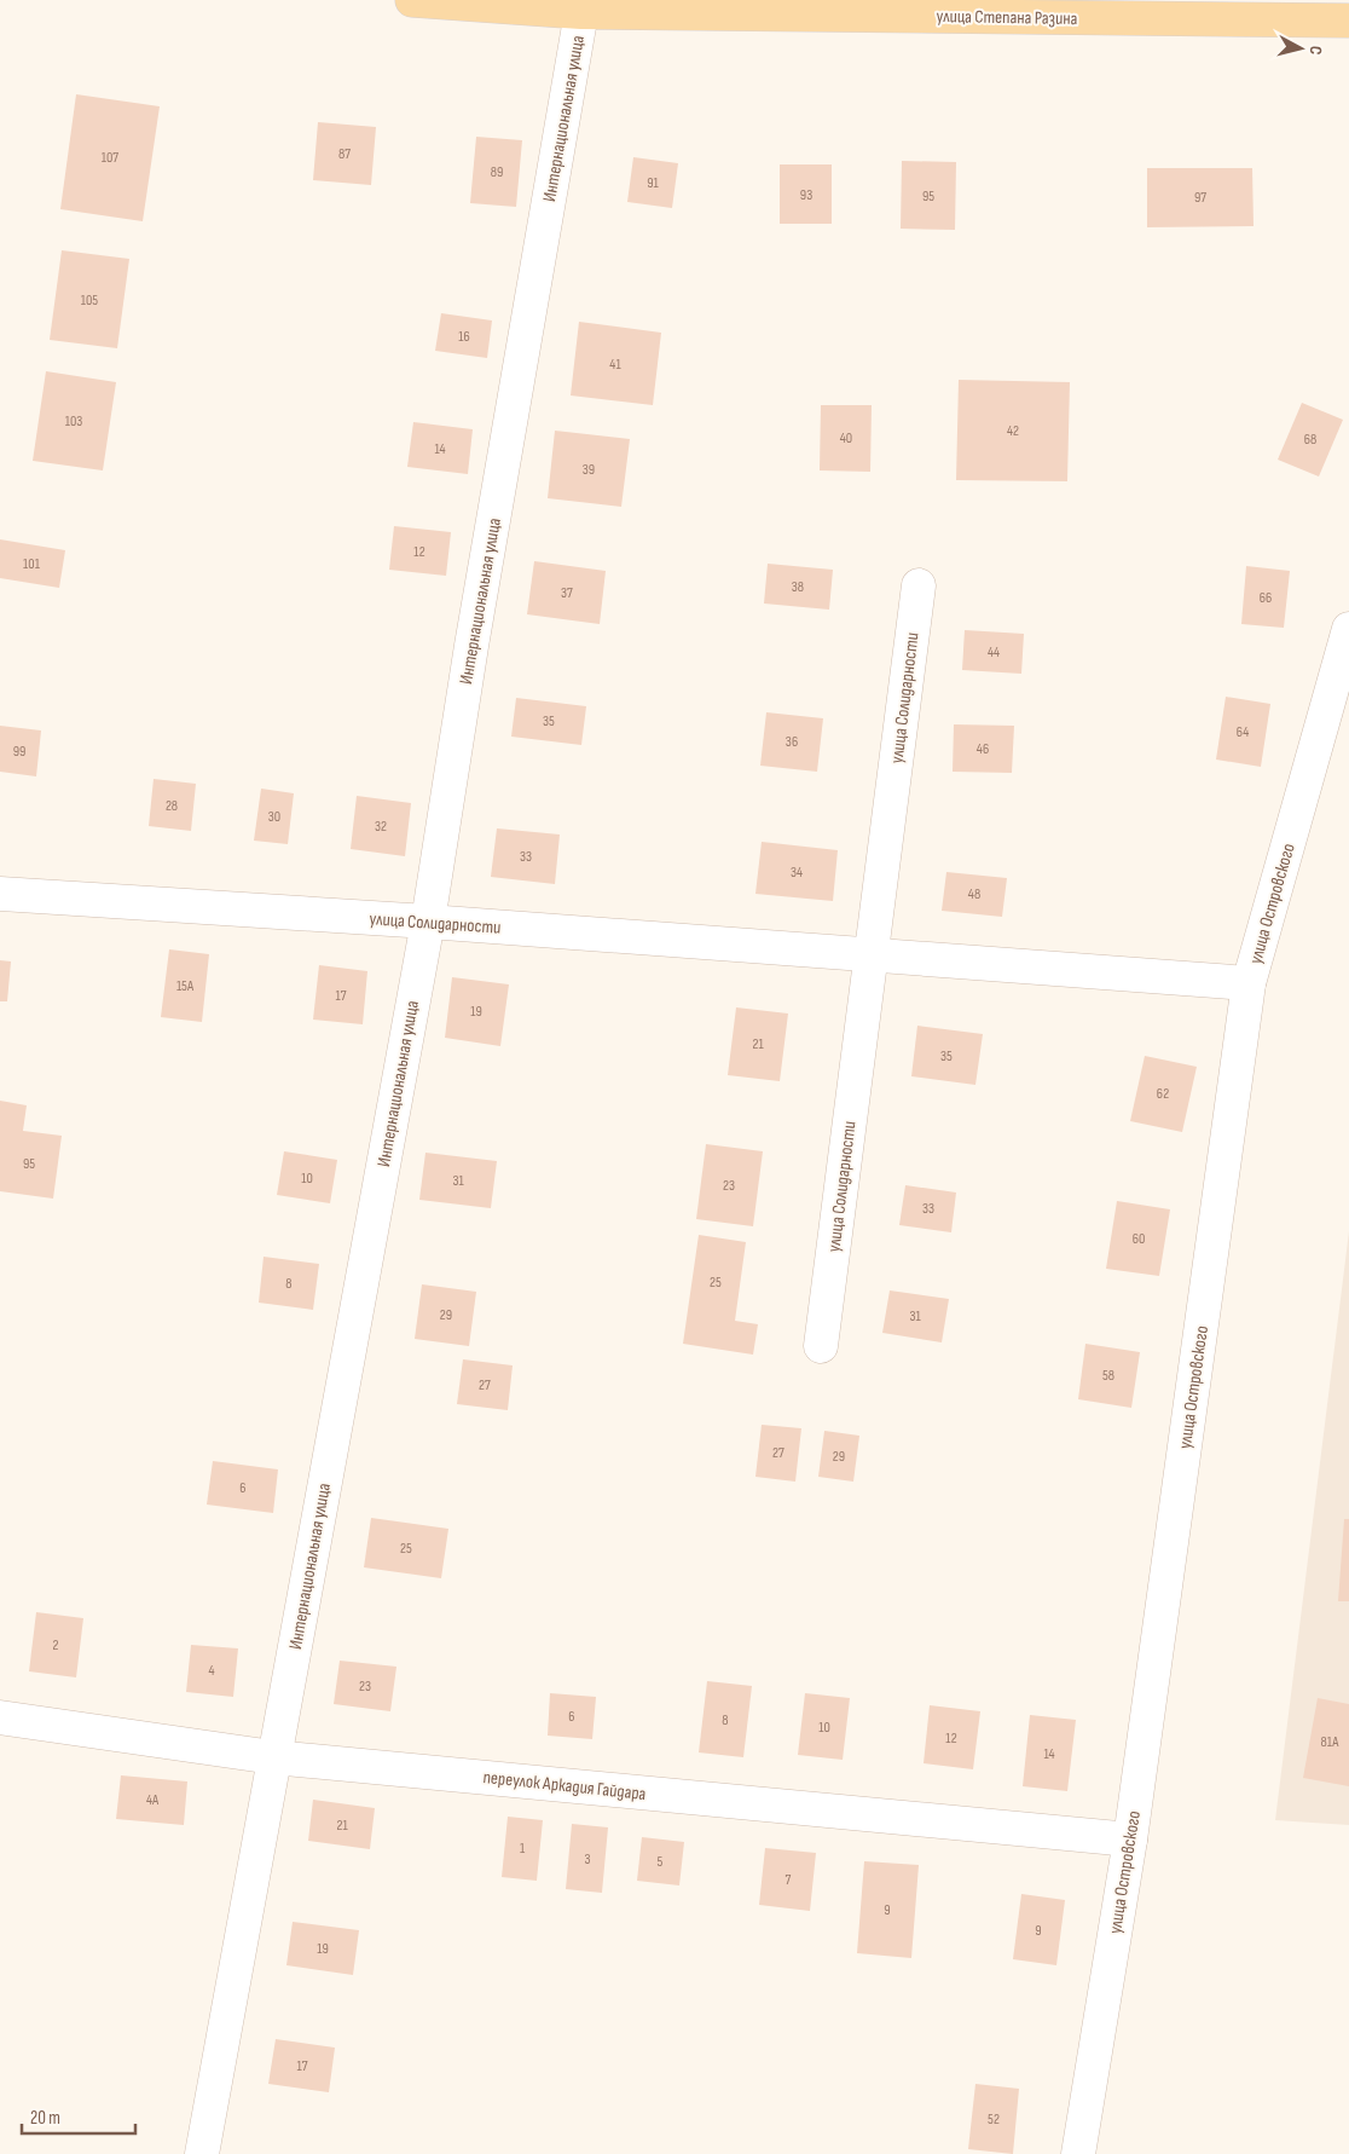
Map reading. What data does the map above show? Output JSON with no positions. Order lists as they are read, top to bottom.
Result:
{
  "streets": {
    "main road": ["улица Степана Разина"],
    "street": [
      "Интернациональная улица",
      "улица Солидарности",
      "улица Островского",
      "переулок Аркадия Гайдара"
    ]
  },
  "crossings": [
    ["улица Степана Разина", "Интернациональная улица"],
    ["Интернациональная улица", "улица Солидарности"],
    ["Интернациональная улица", "переулок Аркадия Гайдара"],
    ["улица Солидарности", "улица Островского"],
    ["улица Островского", "переулок Аркадия Гайдара"]
  ],
  "house_numbers": [
    "87",
    "107",
    "89",
    "91",
    "93",
    "95",
    "97",
    "105",
    "16",
    "41",
    "103",
    "42",
    "40",
    "68",
    "14",
    "39",
    "12",
    "101",
    "38",
    "37",
    "66",
    "44",
    "35",
    "64",
    "36",
    "46",
    "99",
    "28",
    "30",
    "32",
    "33",
    "34",
    "48",
    "15А",
    "17",
    "19",
    "21",
    "35",
    "62",
    "95",
    "10",
    "31",
    "23",
    "33",
    "60",
    "25",
    "8",
    "29",
    "31",
    "58",
    "27",
    "27",
    "29",
    "6",
    "25",
    "2",
    "4",
    "23",
    "6",
    "8",
    "10",
    "12",
    "81А",
    "14",
    "4А",
    "21",
    "1",
    "3",
    "5",
    "7",
    "9",
    "9",
    "19",
    "17",
    "52"
  ],
  "scale_bar": "20 m",
  "north": "right"
}
